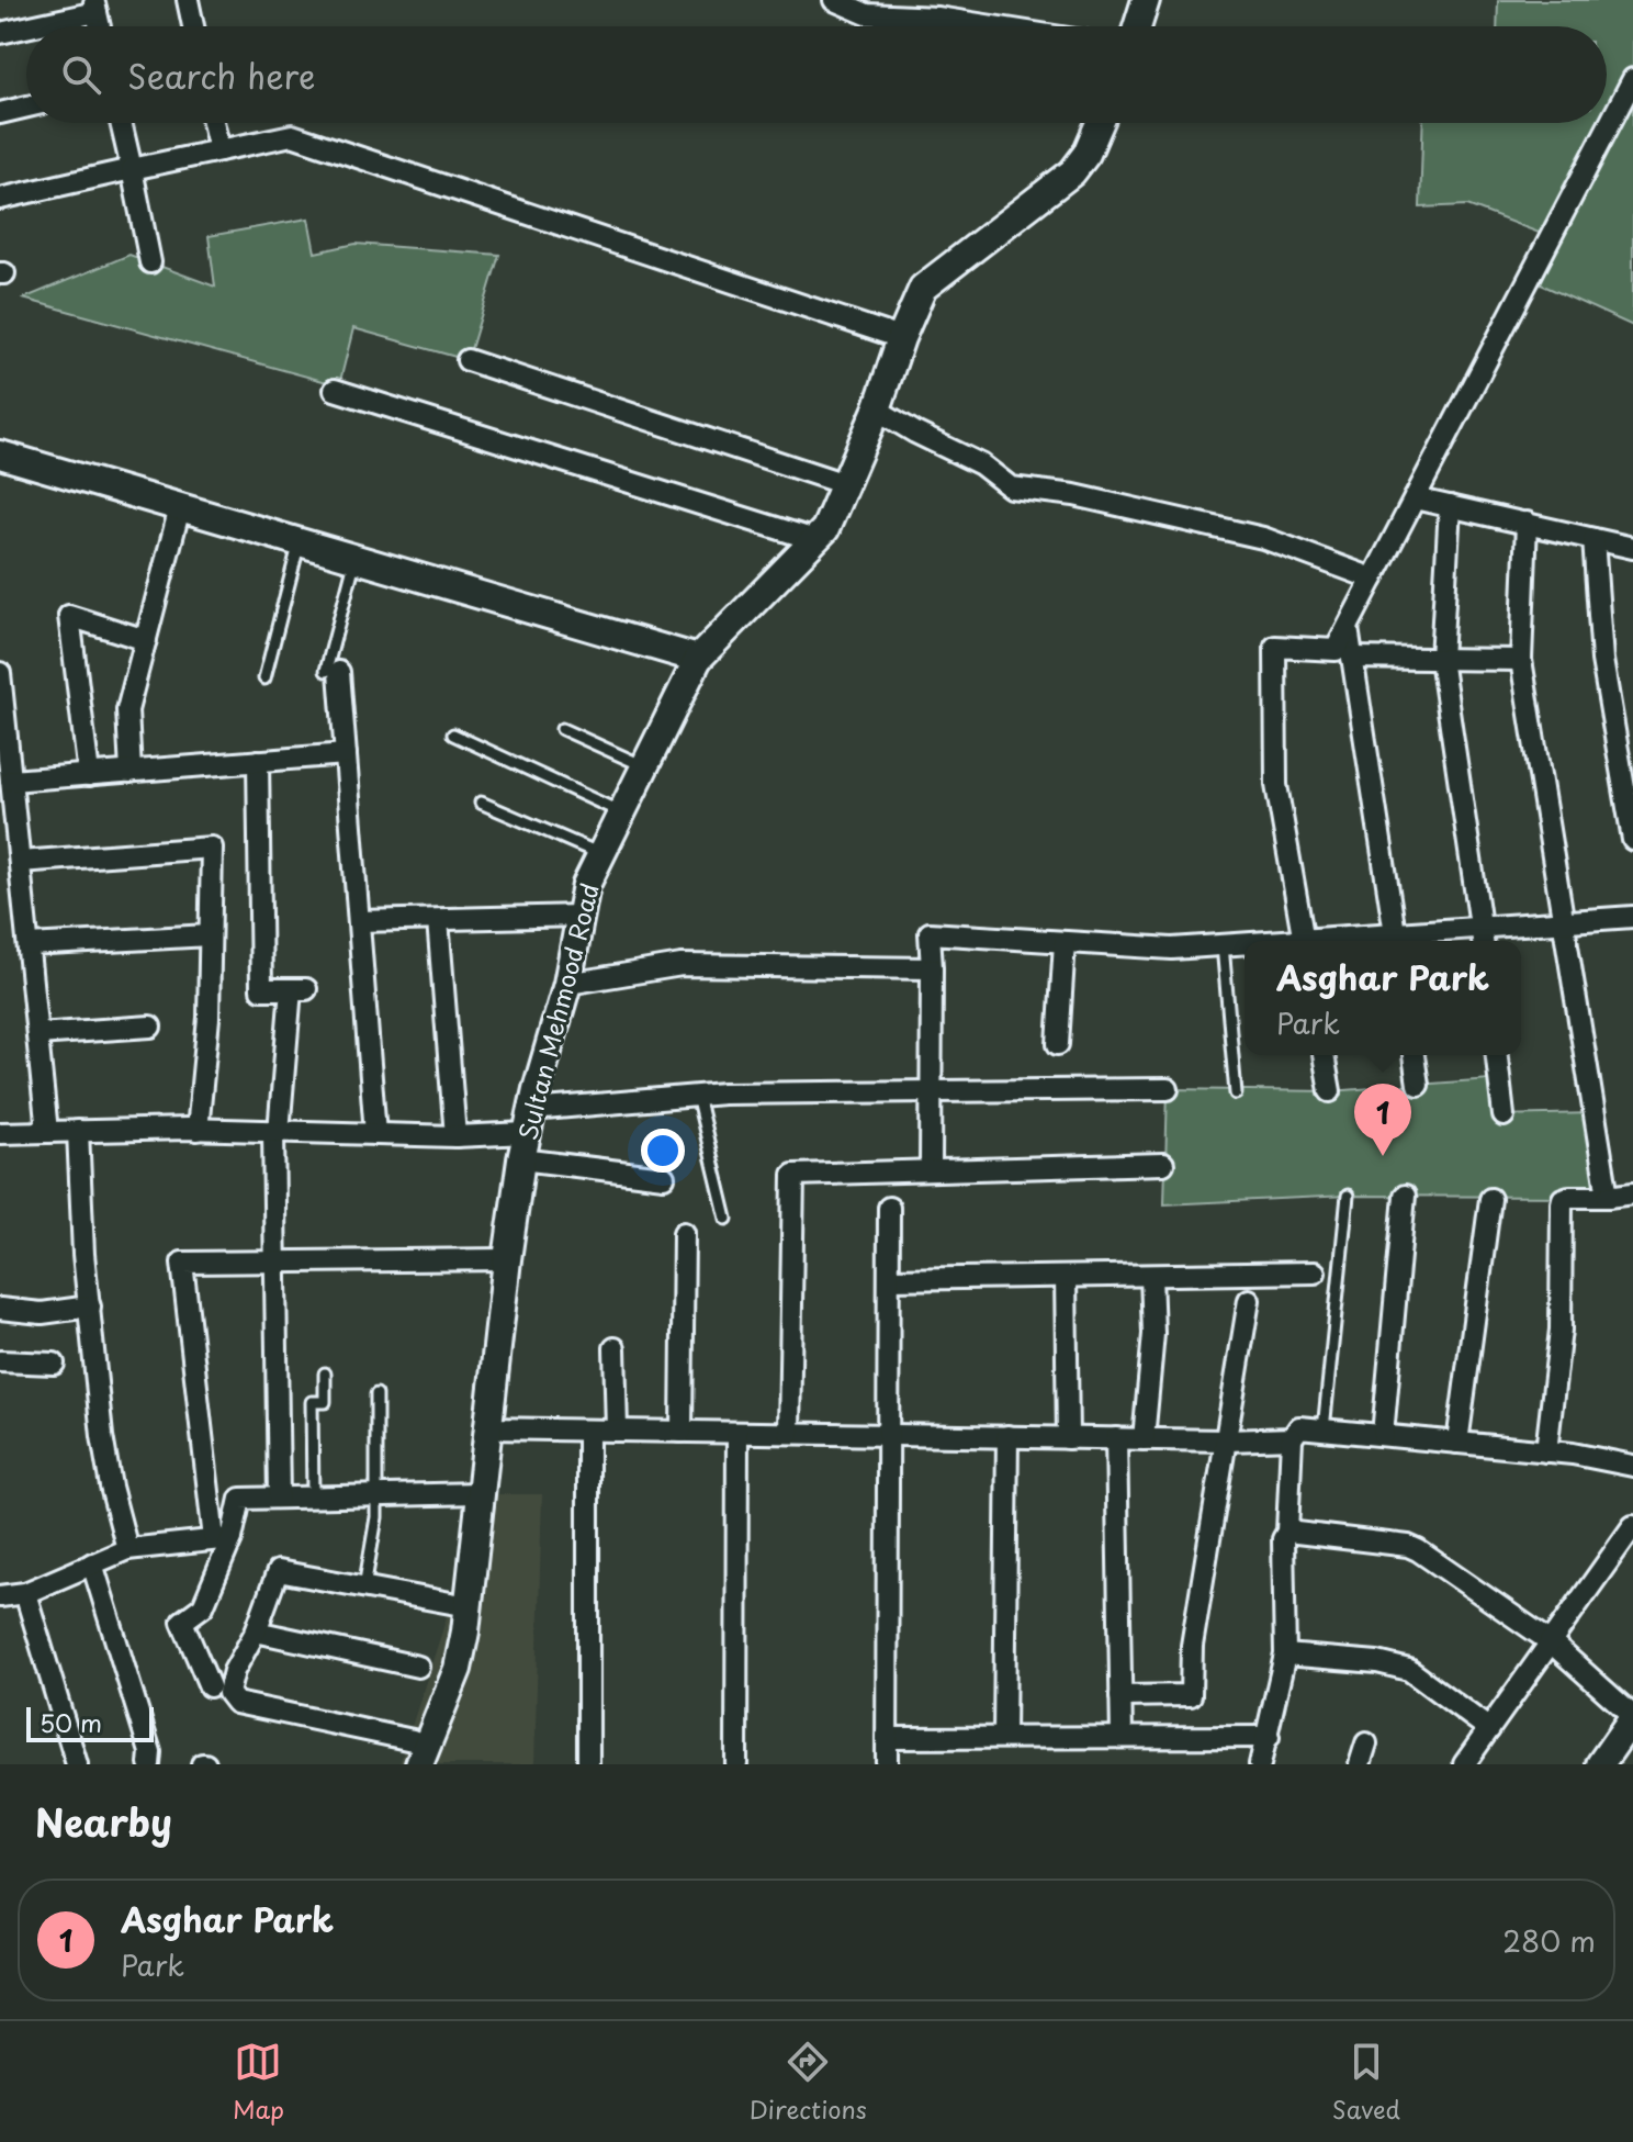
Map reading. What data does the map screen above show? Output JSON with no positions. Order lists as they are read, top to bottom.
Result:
{
  "streets": {
    "street": ["Sultan Mehmood Road"]
  },
  "scale_bar": "50 m",
  "page": {
    "search": "Search here",
    "popup": ["Asghar Park", "Park"],
    "pins": "1",
    "scale": "50 m",
    "heading": "Nearby",
    "list": [
      {
        "mark": "1",
        "name": "Asghar Park",
        "note": "Park",
        "value": "280 m"
      }
    ],
    "nav": ["Map", "Directions", "Saved"]
  }
}
